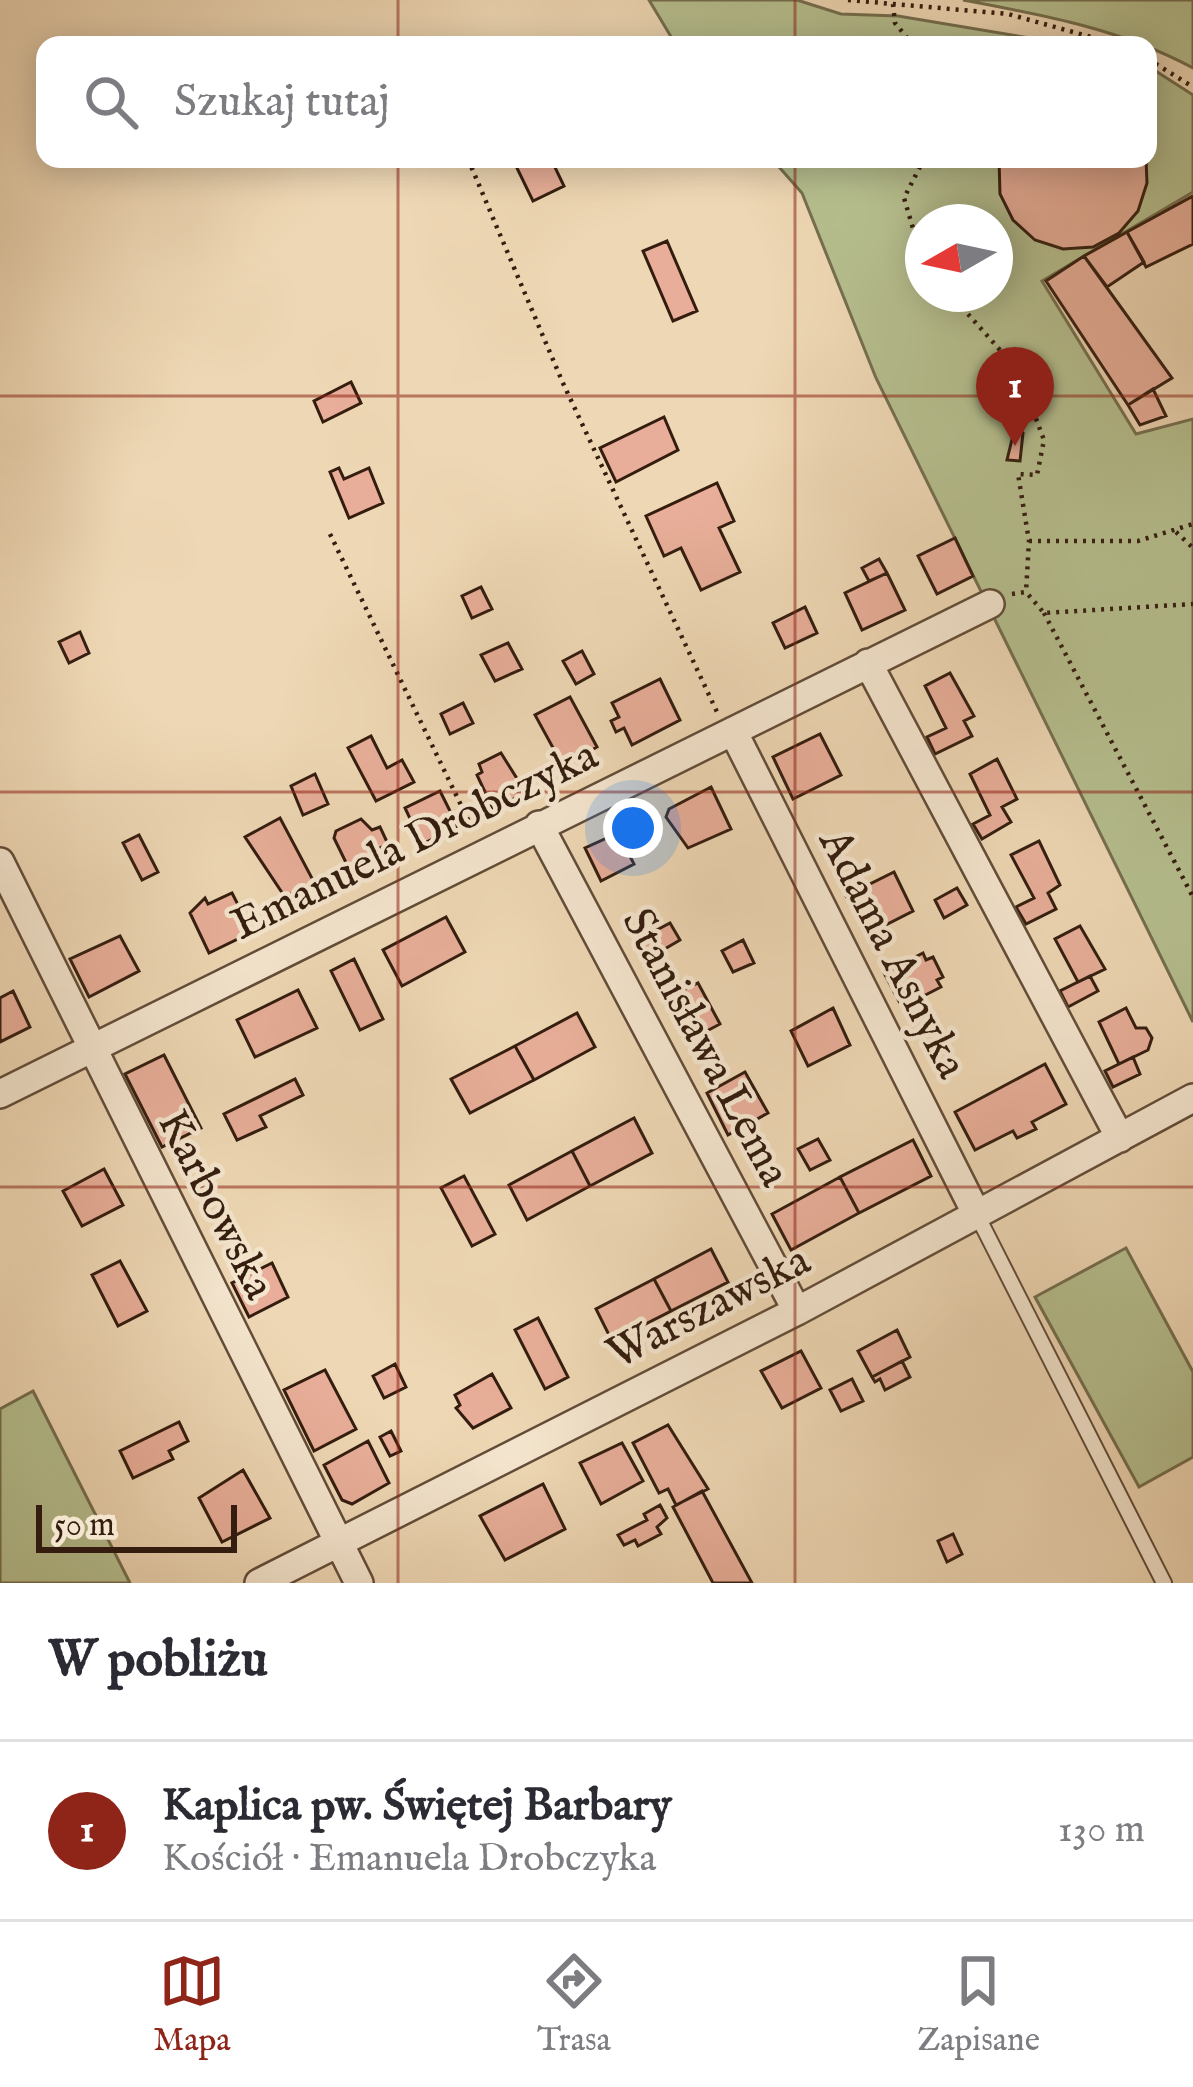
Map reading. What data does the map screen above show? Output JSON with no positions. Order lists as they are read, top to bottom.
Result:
{
  "streets": {
    "street": [
      "Emanuela Drobczyka",
      "Adama Asnyka",
      "Stanisława Lema",
      "Karbowska",
      "Warszawska"
    ]
  },
  "crossings": [
    ["Emanuela Drobczyka", "Adama Asnyka"],
    ["Emanuela Drobczyka", "Stanisława Lema"],
    ["Emanuela Drobczyka", "Karbowska"],
    ["Adama Asnyka", "Warszawska"],
    ["Stanisława Lema", "Warszawska"],
    ["Karbowska", "Warszawska"]
  ],
  "scale_bar": "50 m",
  "north": "left",
  "page": {
    "search": "Szukaj tutaj",
    "pins": "1",
    "scale": "50 m",
    "heading": "W pobliżu",
    "list": [
      {
        "mark": "1",
        "name": "Kaplica pw. Świętej Barbary",
        "note": "Kościół · Emanuela Drobczyka",
        "value": "130 m"
      }
    ],
    "nav": ["Mapa", "Trasa", "Zapisane"]
  }
}
